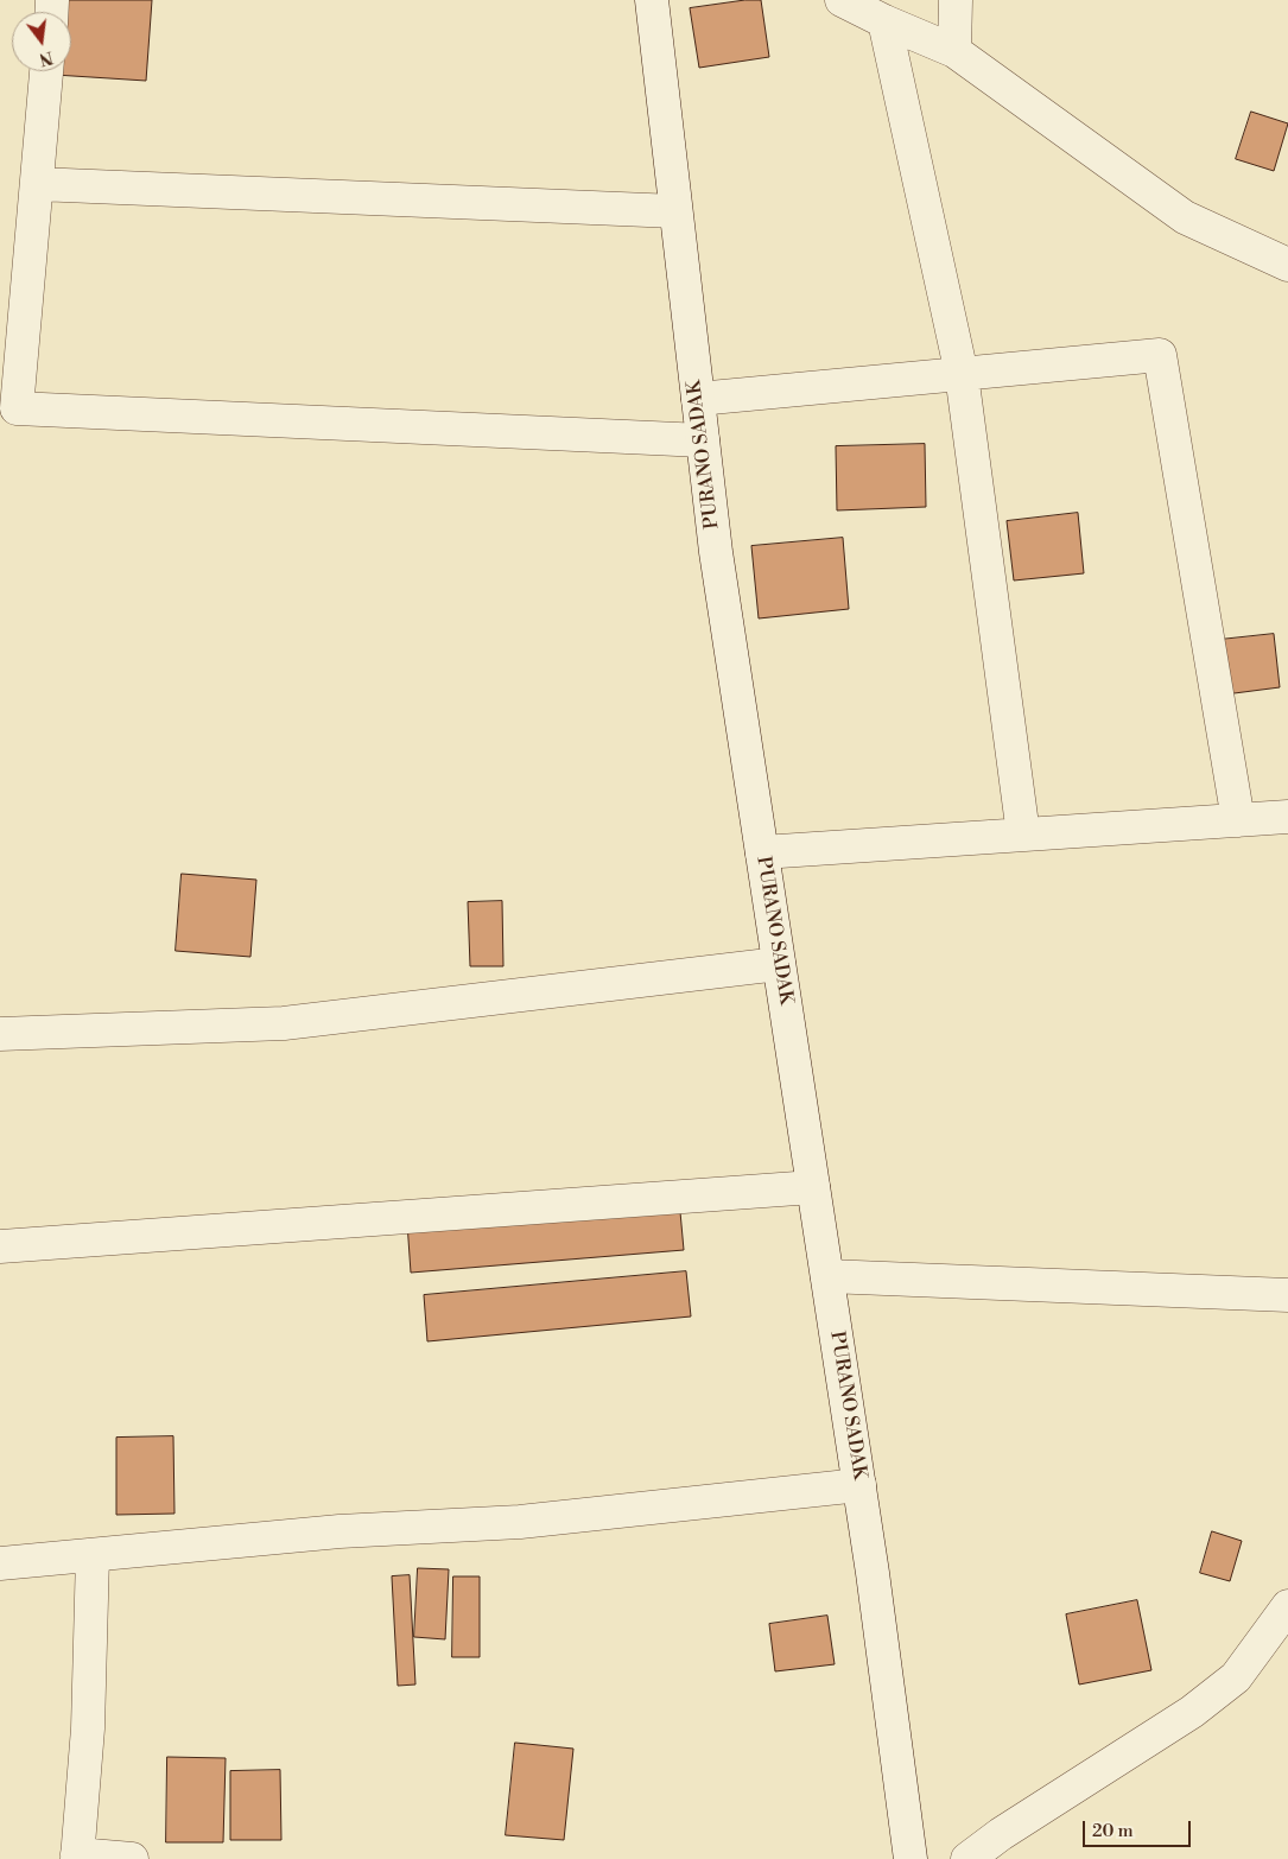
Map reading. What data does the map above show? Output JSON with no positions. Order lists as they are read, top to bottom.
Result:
{
  "streets": {
    "street": ["PURANO SADAK"]
  },
  "scale_bar": "20 m",
  "north": "bottom"
}
